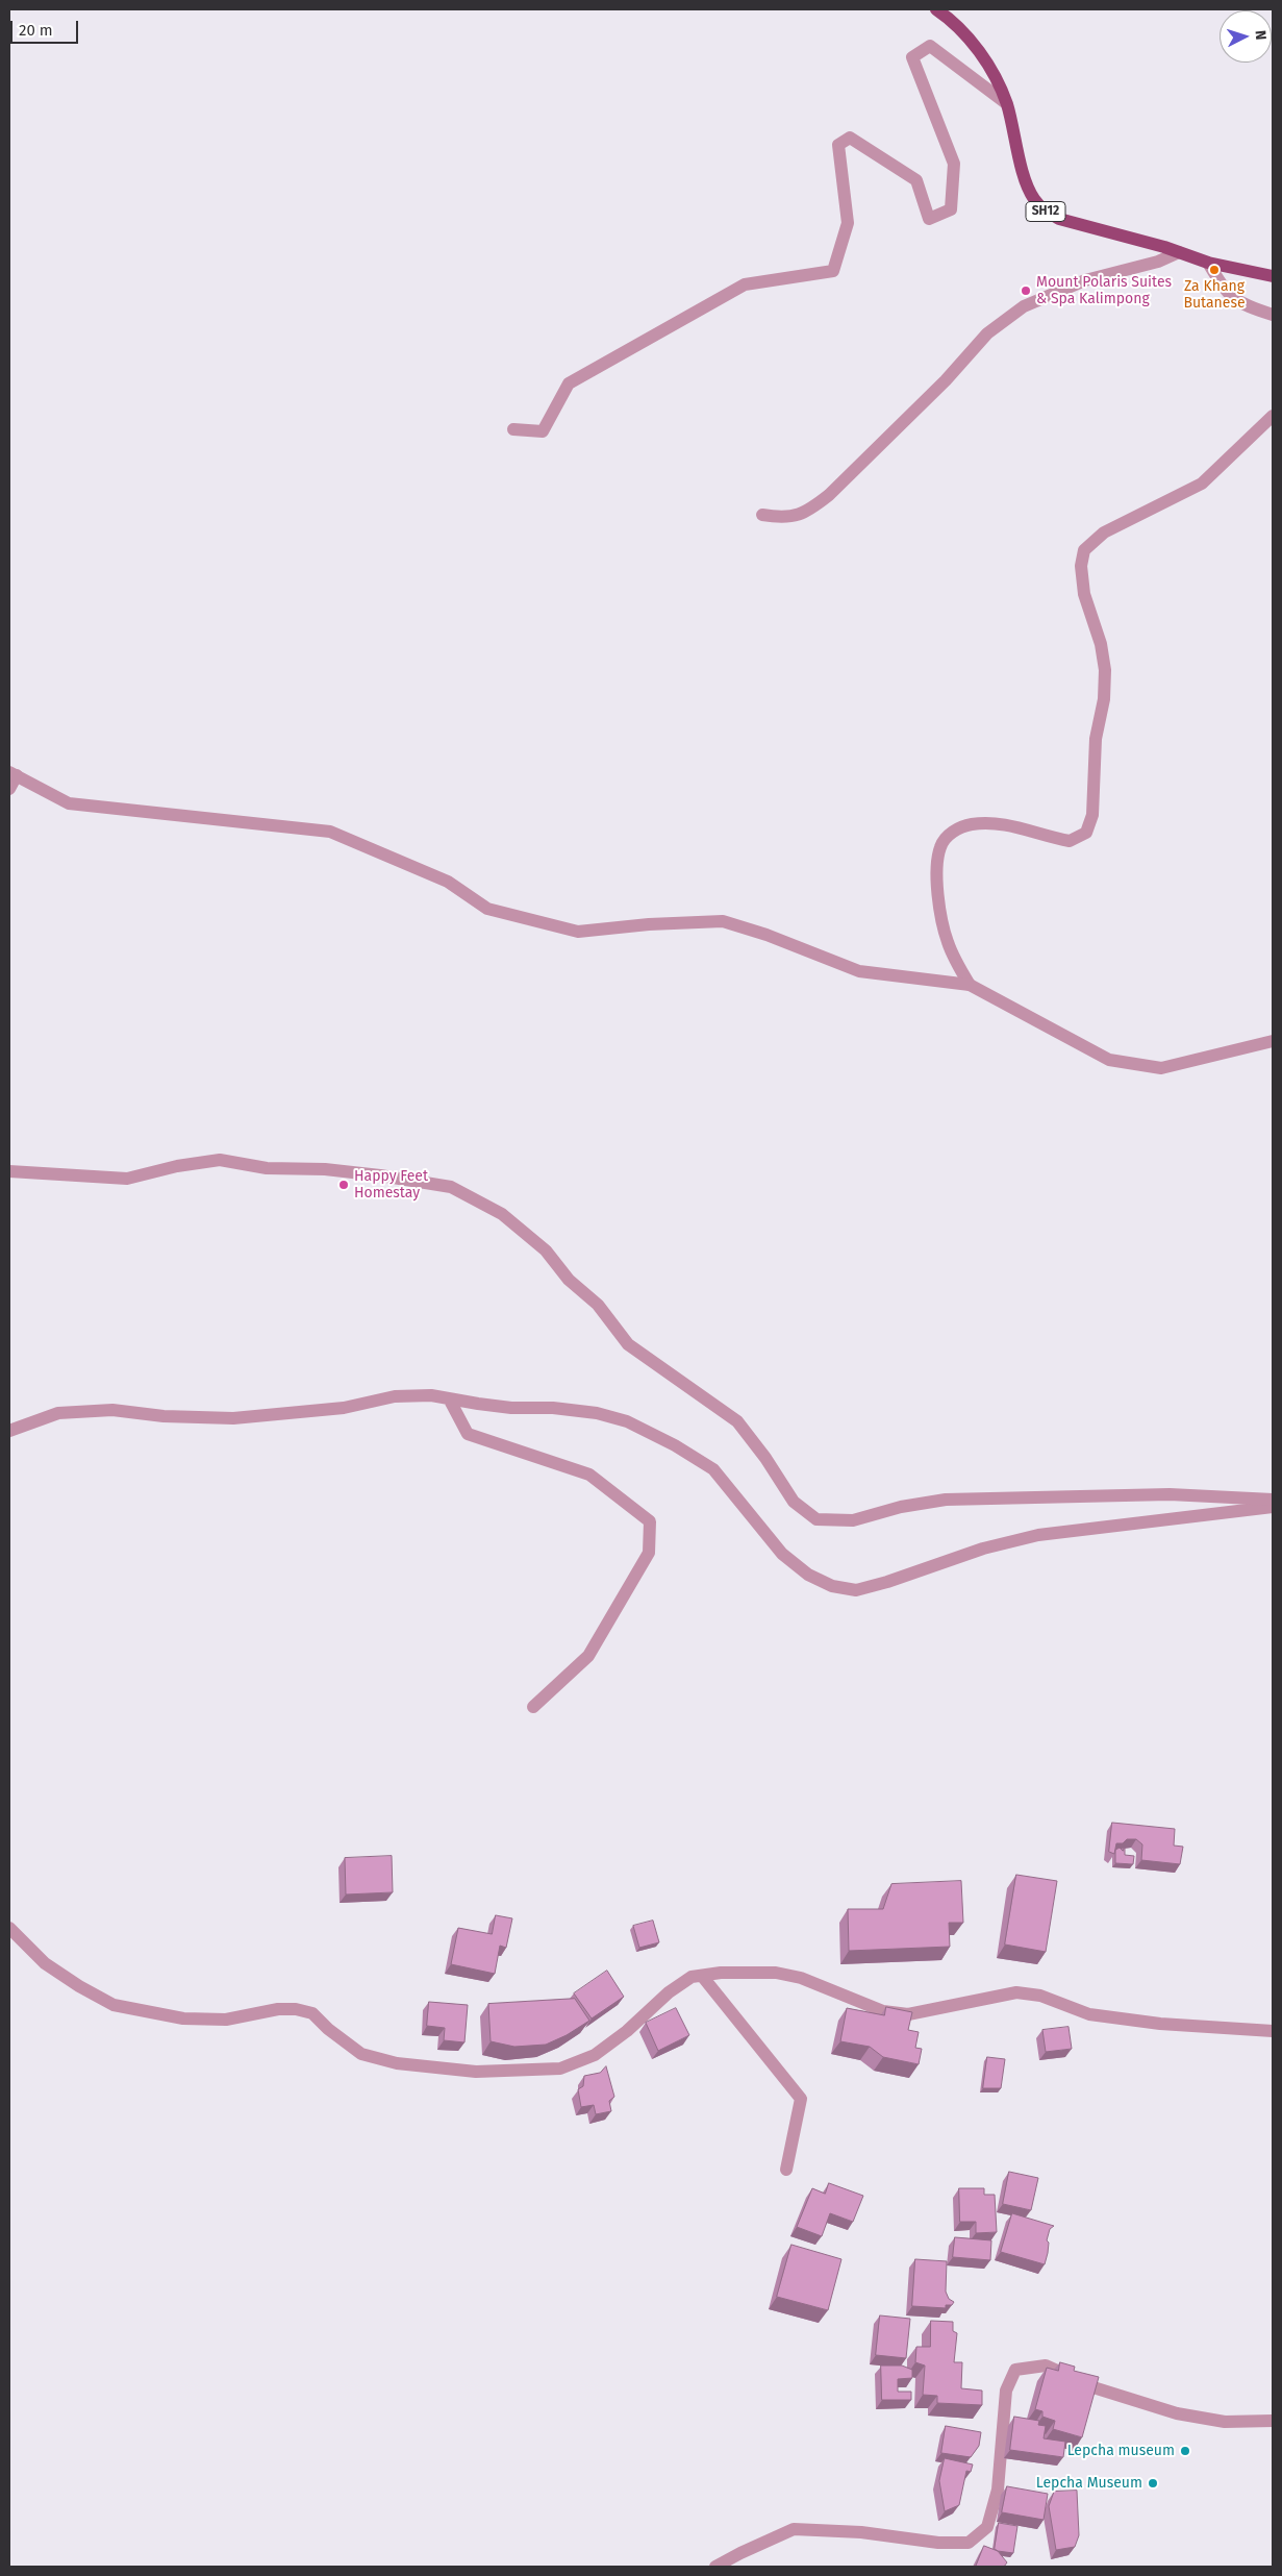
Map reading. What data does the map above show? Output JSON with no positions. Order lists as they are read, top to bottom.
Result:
{
  "streets": {
    "main road": ["SH12"]
  },
  "places": [
    "Za Khang Butanese",
    "Mount Polaris Suites & Spa Kalimpong",
    "Happy Feet Homestay",
    "Lepcha museum",
    "Lepcha Museum"
  ],
  "scale_bar": "20 m",
  "north": "right"
}
